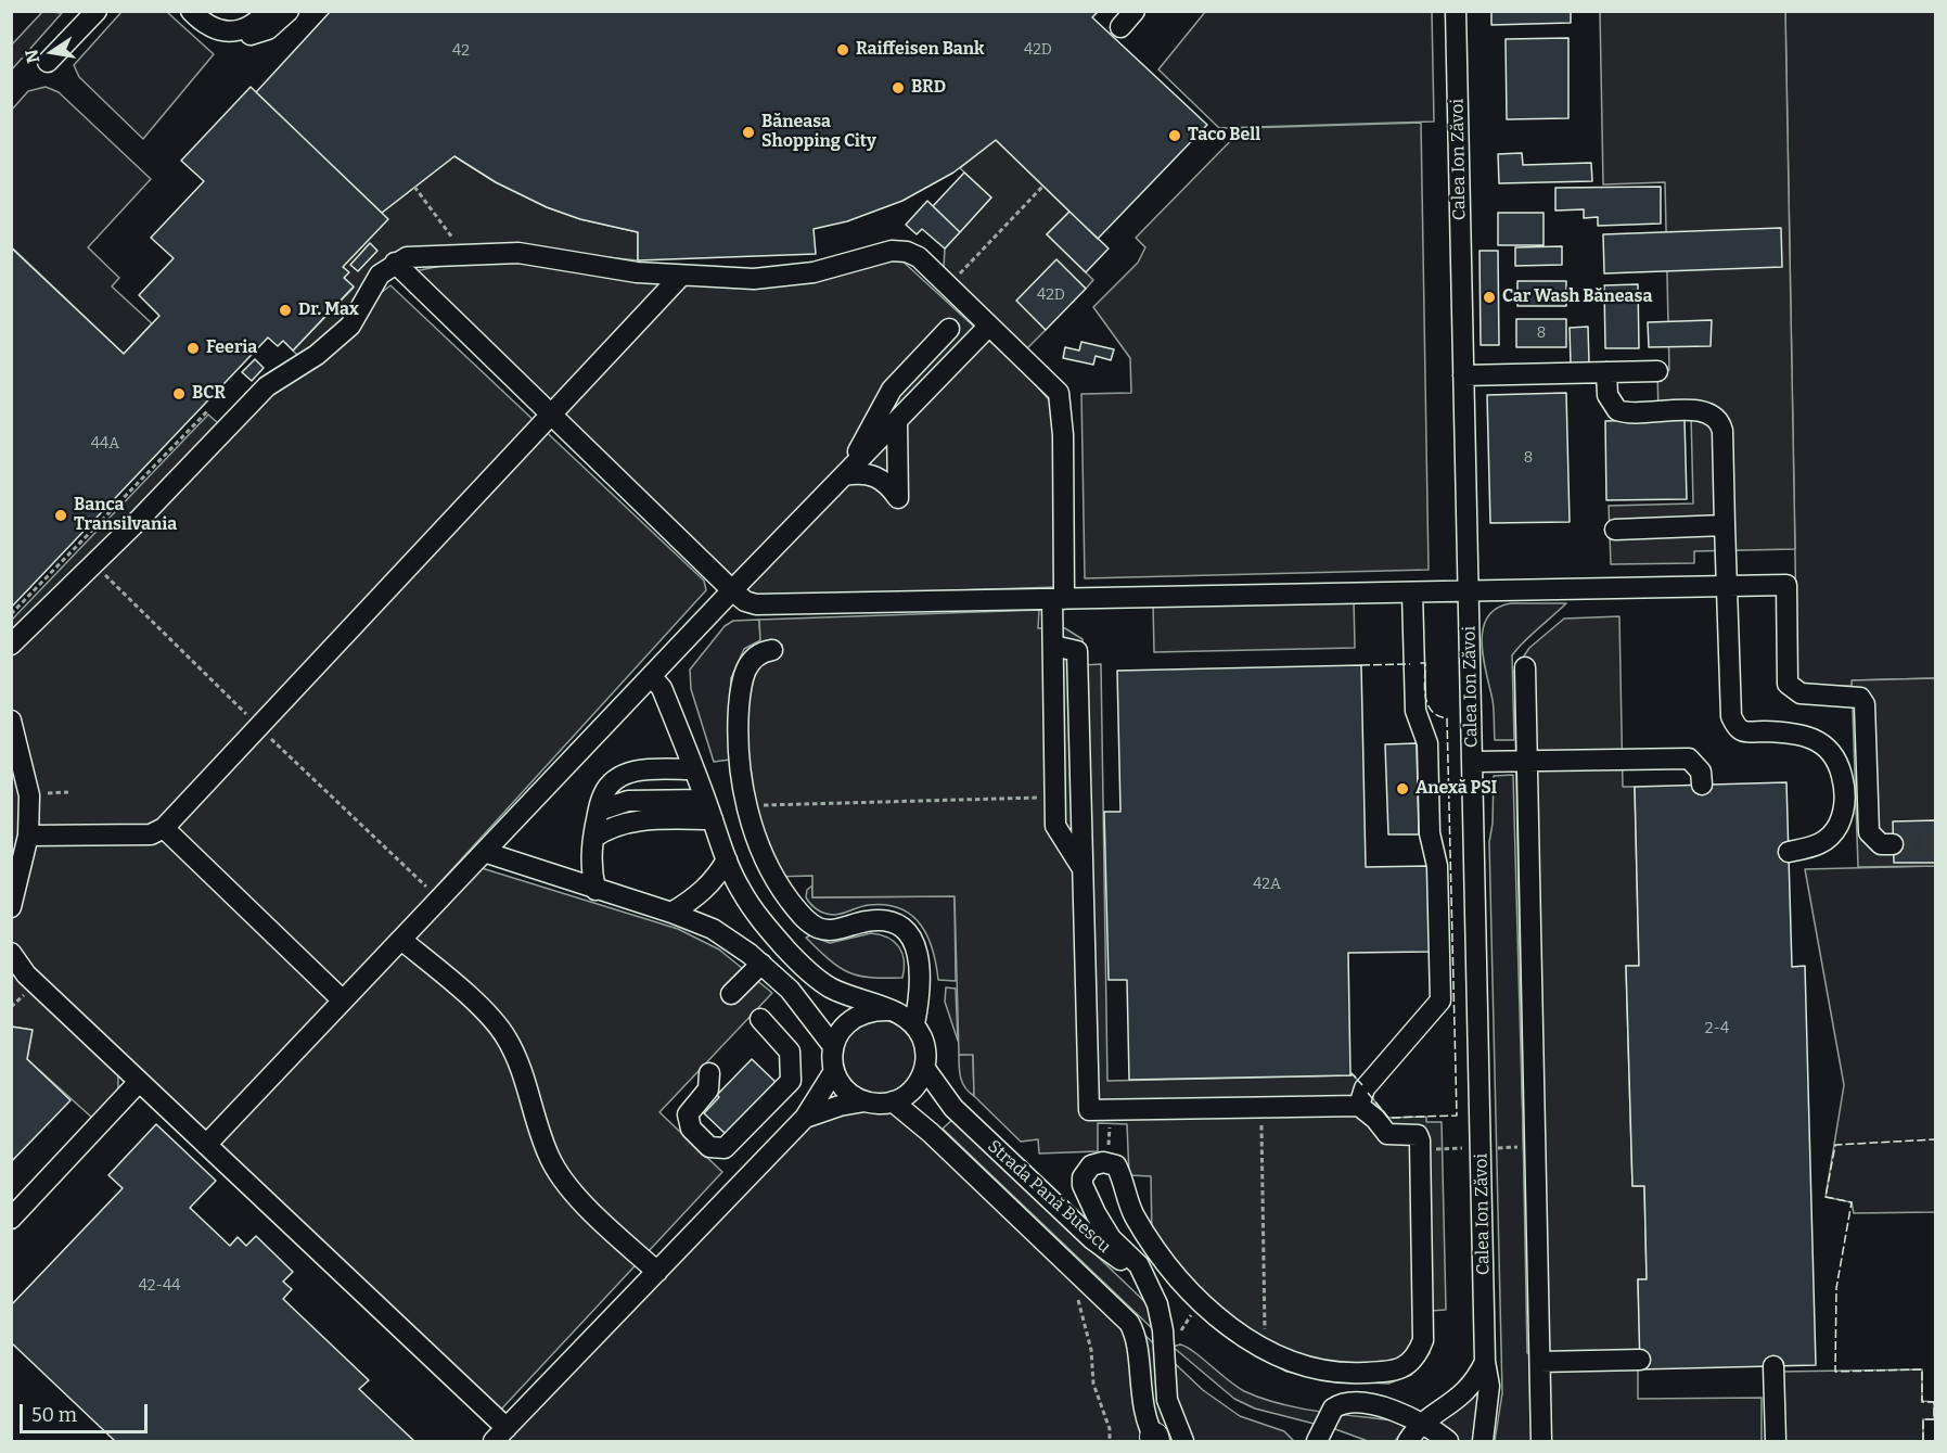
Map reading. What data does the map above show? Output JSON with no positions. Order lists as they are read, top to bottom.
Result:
{
  "streets": {
    "street": ["Calea Ion Zăvoi", "Strada Pană Buescu"]
  },
  "places": [
    "Raiffeisen Bank",
    "BRD",
    "Băneasa Shopping City",
    "Taco Bell",
    "Car Wash Băneasa",
    "Dr. Max",
    "Feeria",
    "BCR",
    "Banca Transilvania",
    "Anexă PSI"
  ],
  "house_numbers": [
    "42D",
    "42",
    "42D",
    "8",
    "44A",
    "8",
    "42A",
    "2-4",
    "42-44"
  ],
  "scale_bar": "50 m",
  "north": "left"
}
